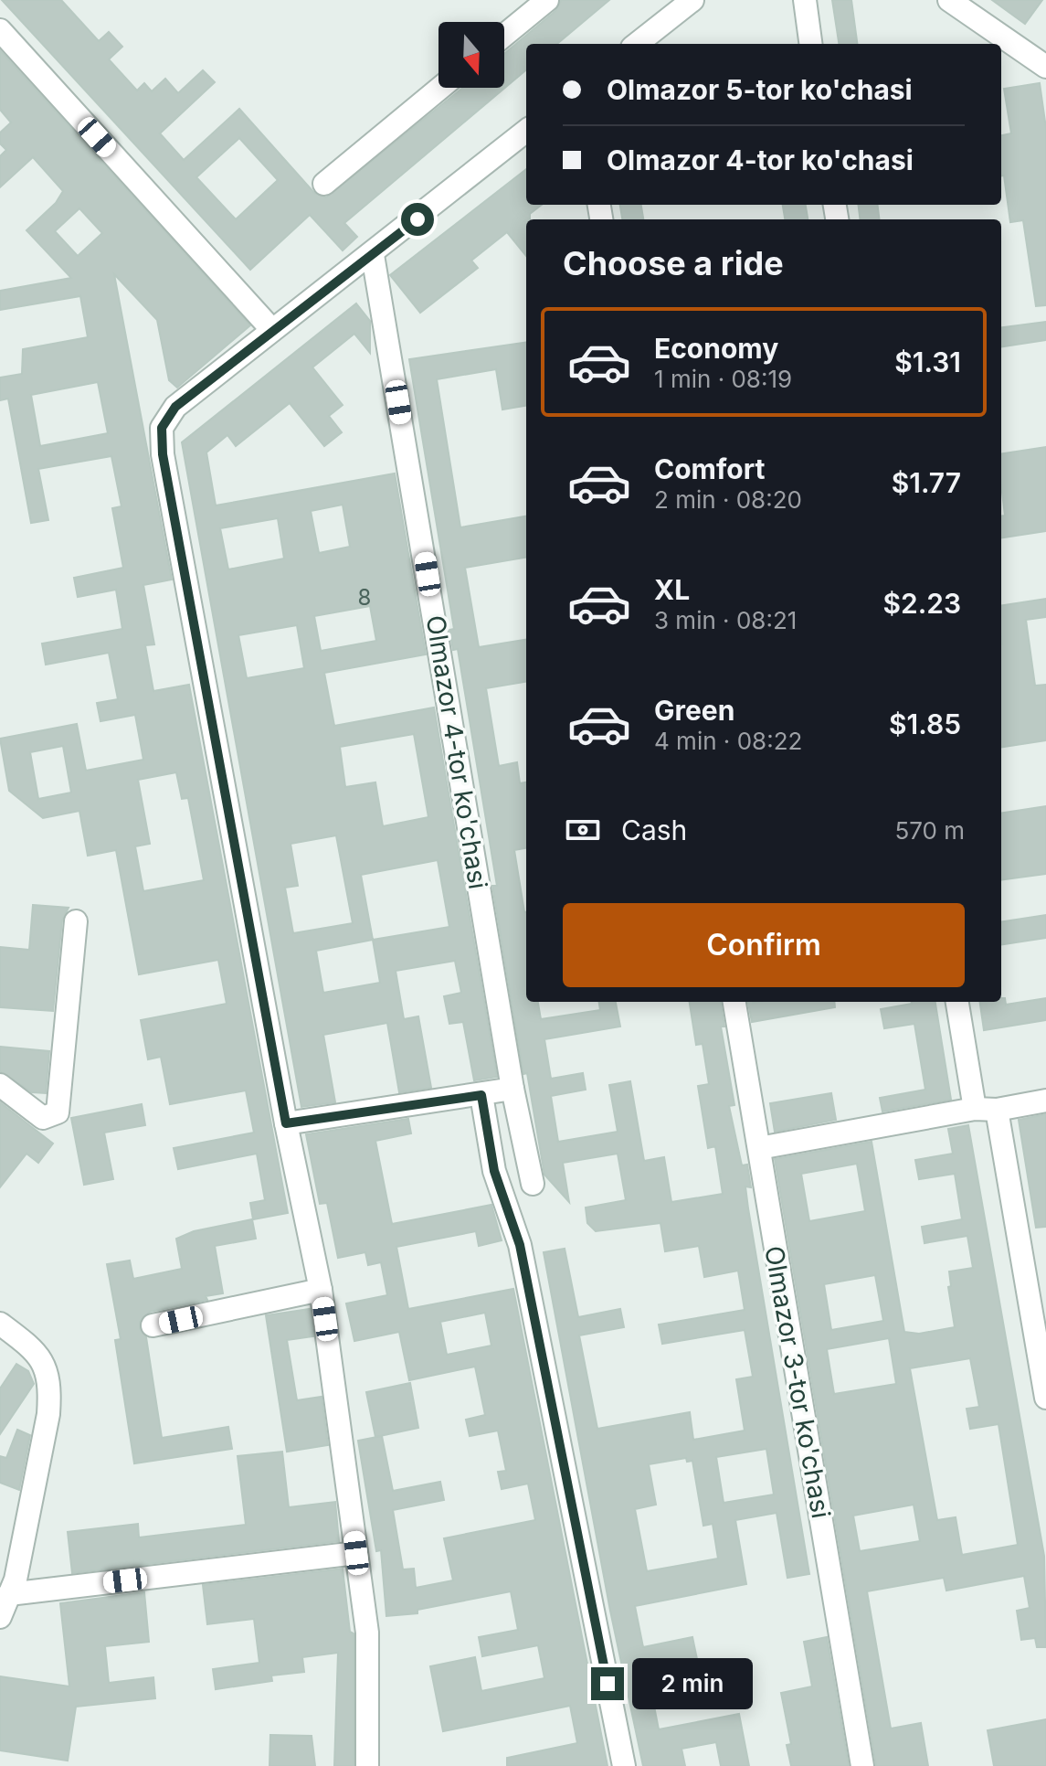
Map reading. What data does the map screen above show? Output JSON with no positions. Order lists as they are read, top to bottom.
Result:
{
  "streets": {
    "street": ["Olmazor 4-tor ko'chasi", "Olmazor 3-tor ko'chasi"]
  },
  "house_numbers": ["8"],
  "north": "bottom",
  "page": {
    "banner": ["Olmazor 5-tor ko'chasi", "Olmazor 4-tor ko'chasi"],
    "heading": "Choose a ride",
    "list": [
      {
        "name": "Economy",
        "note": "1 min · 08:19",
        "value": "$1.31"
      },
      {
        "name": "Comfort",
        "note": "2 min · 08:20",
        "value": "$1.77"
      },
      {
        "name": "XL",
        "note": "3 min · 08:21",
        "value": "$2.23"
      },
      {
        "name": "Green",
        "note": "4 min · 08:22",
        "value": "$1.85"
      }
    ],
    "pay": ["Cash", "570 m"],
    "buttons": "Confirm",
    "bubble": "2 min"
  }
}
